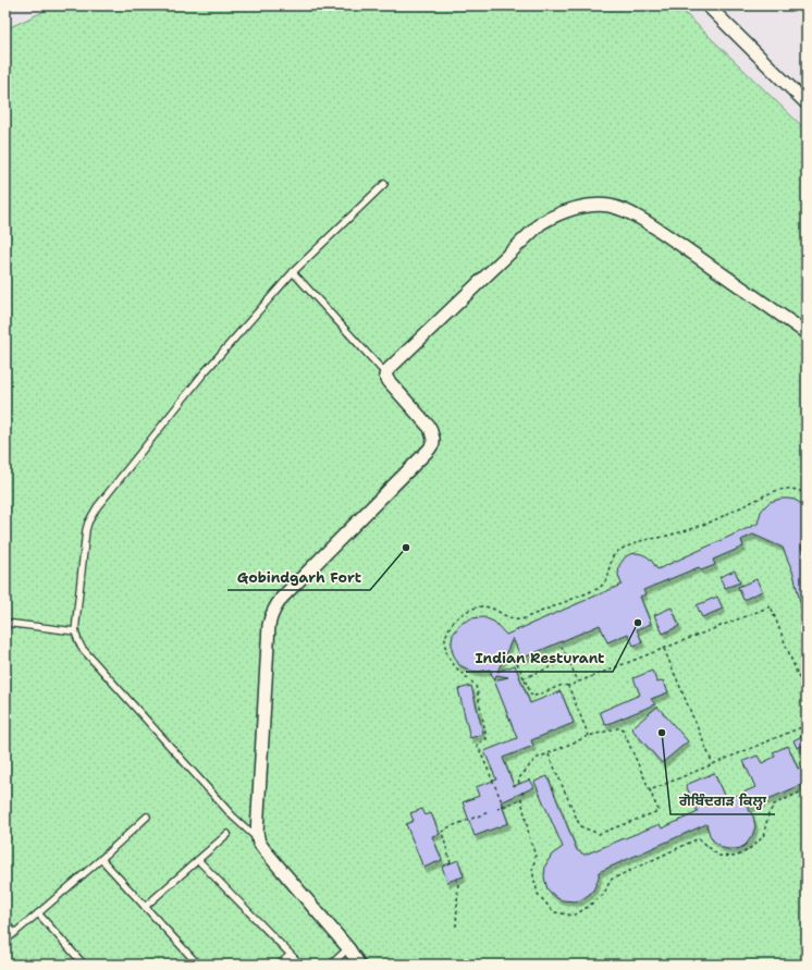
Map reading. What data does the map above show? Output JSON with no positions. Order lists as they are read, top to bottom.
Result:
{
  "places": ["Gobindgarh Fort", "Indian Resturant", "ਗੋਬਿੰਦਗੜ ਕਿਲ੍ਹਾ"]
}
